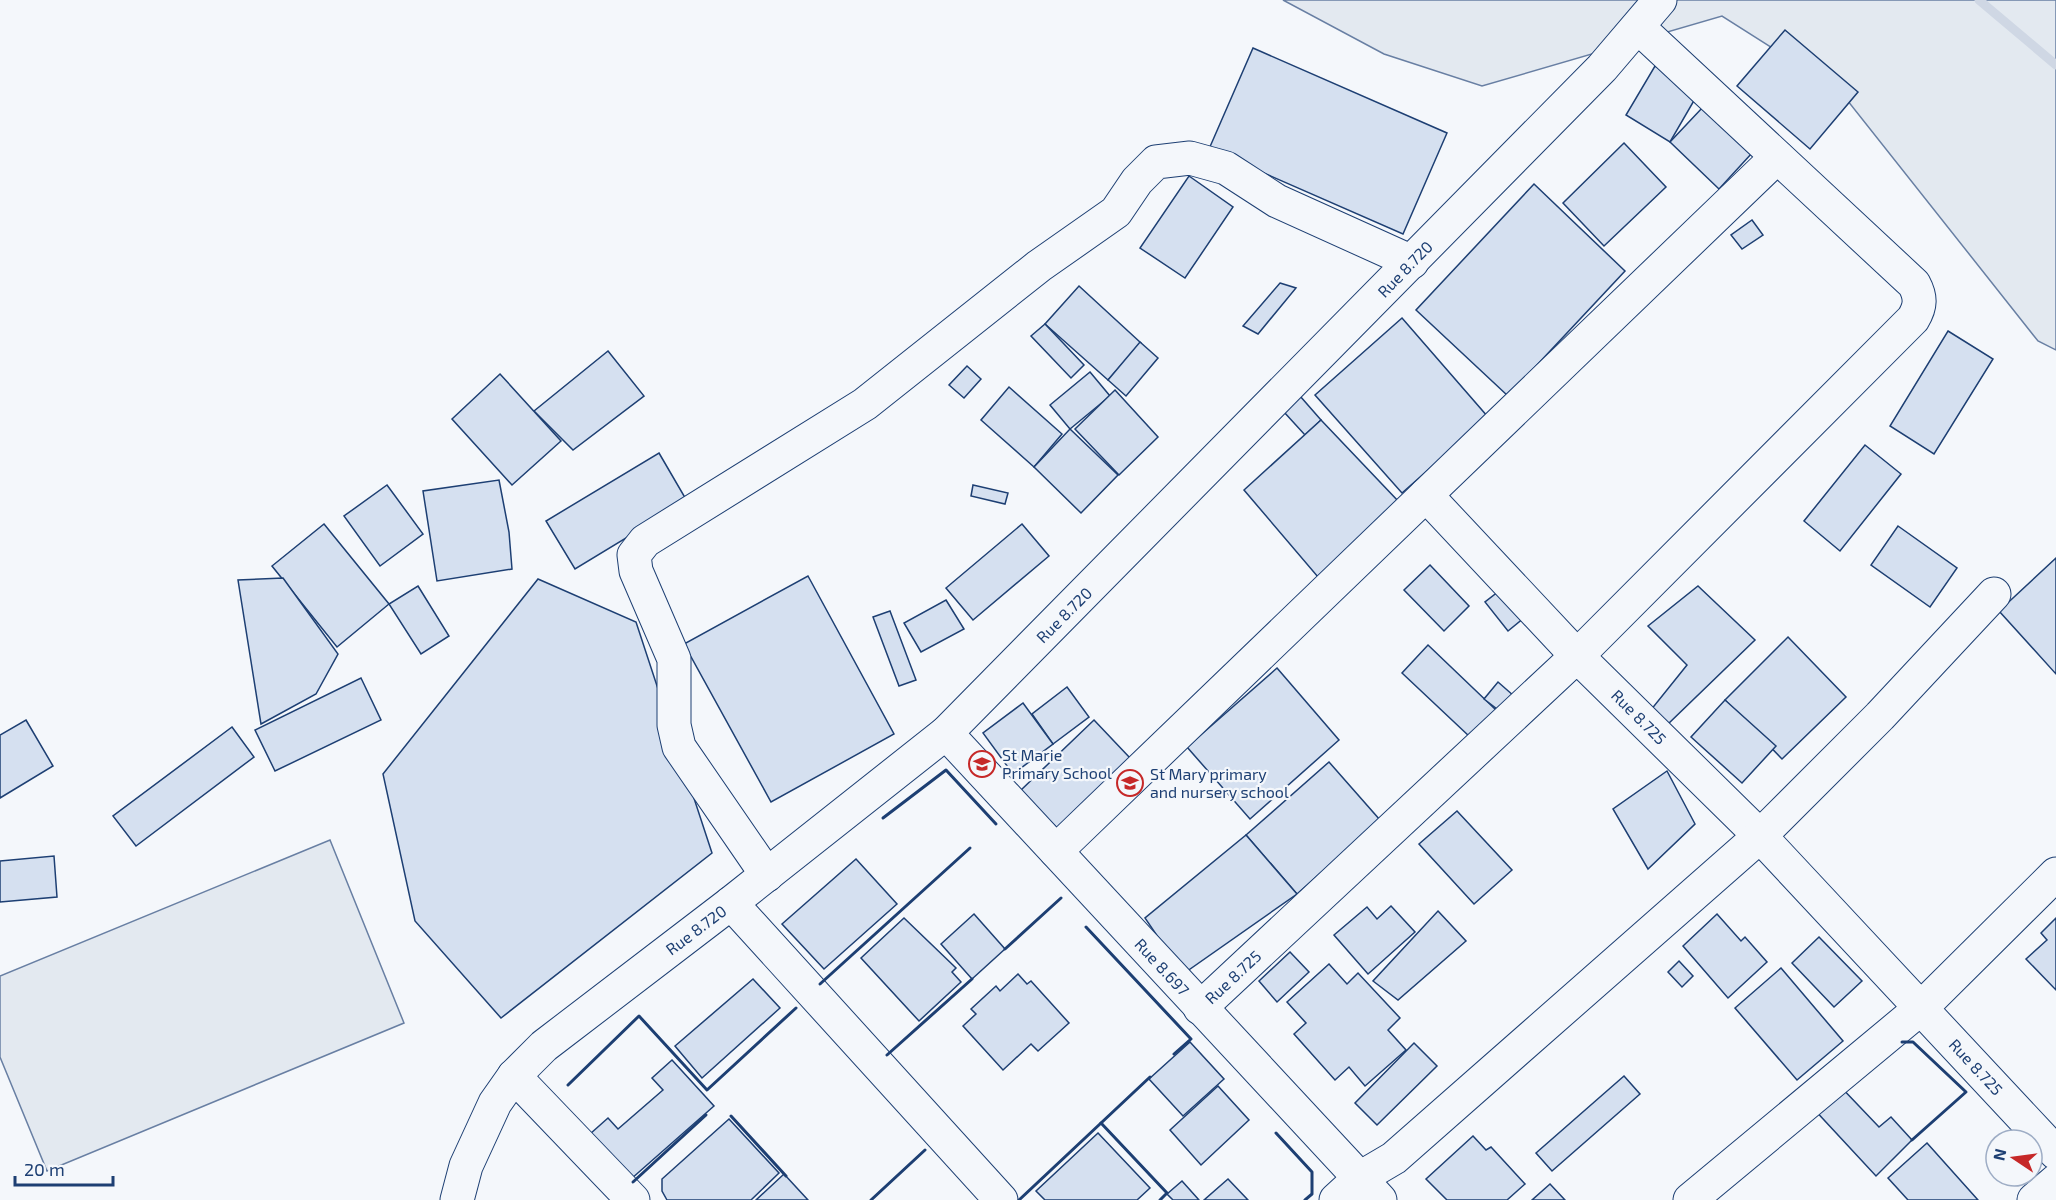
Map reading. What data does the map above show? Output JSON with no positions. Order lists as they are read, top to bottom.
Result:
{
  "streets": {
    "street": ["Rue 8.720", "Rue 8.725", "Rue 8.697"]
  },
  "crossings": [
    ["Rue 8.720", "Rue 8.697"],
    ["Rue 8.725", "Rue 8.697"]
  ],
  "places": {
    "school or university": ["St Marie Primary School", "St Mary primary and nursery school"]
  },
  "scale_bar": "20 m",
  "north": "left"
}
